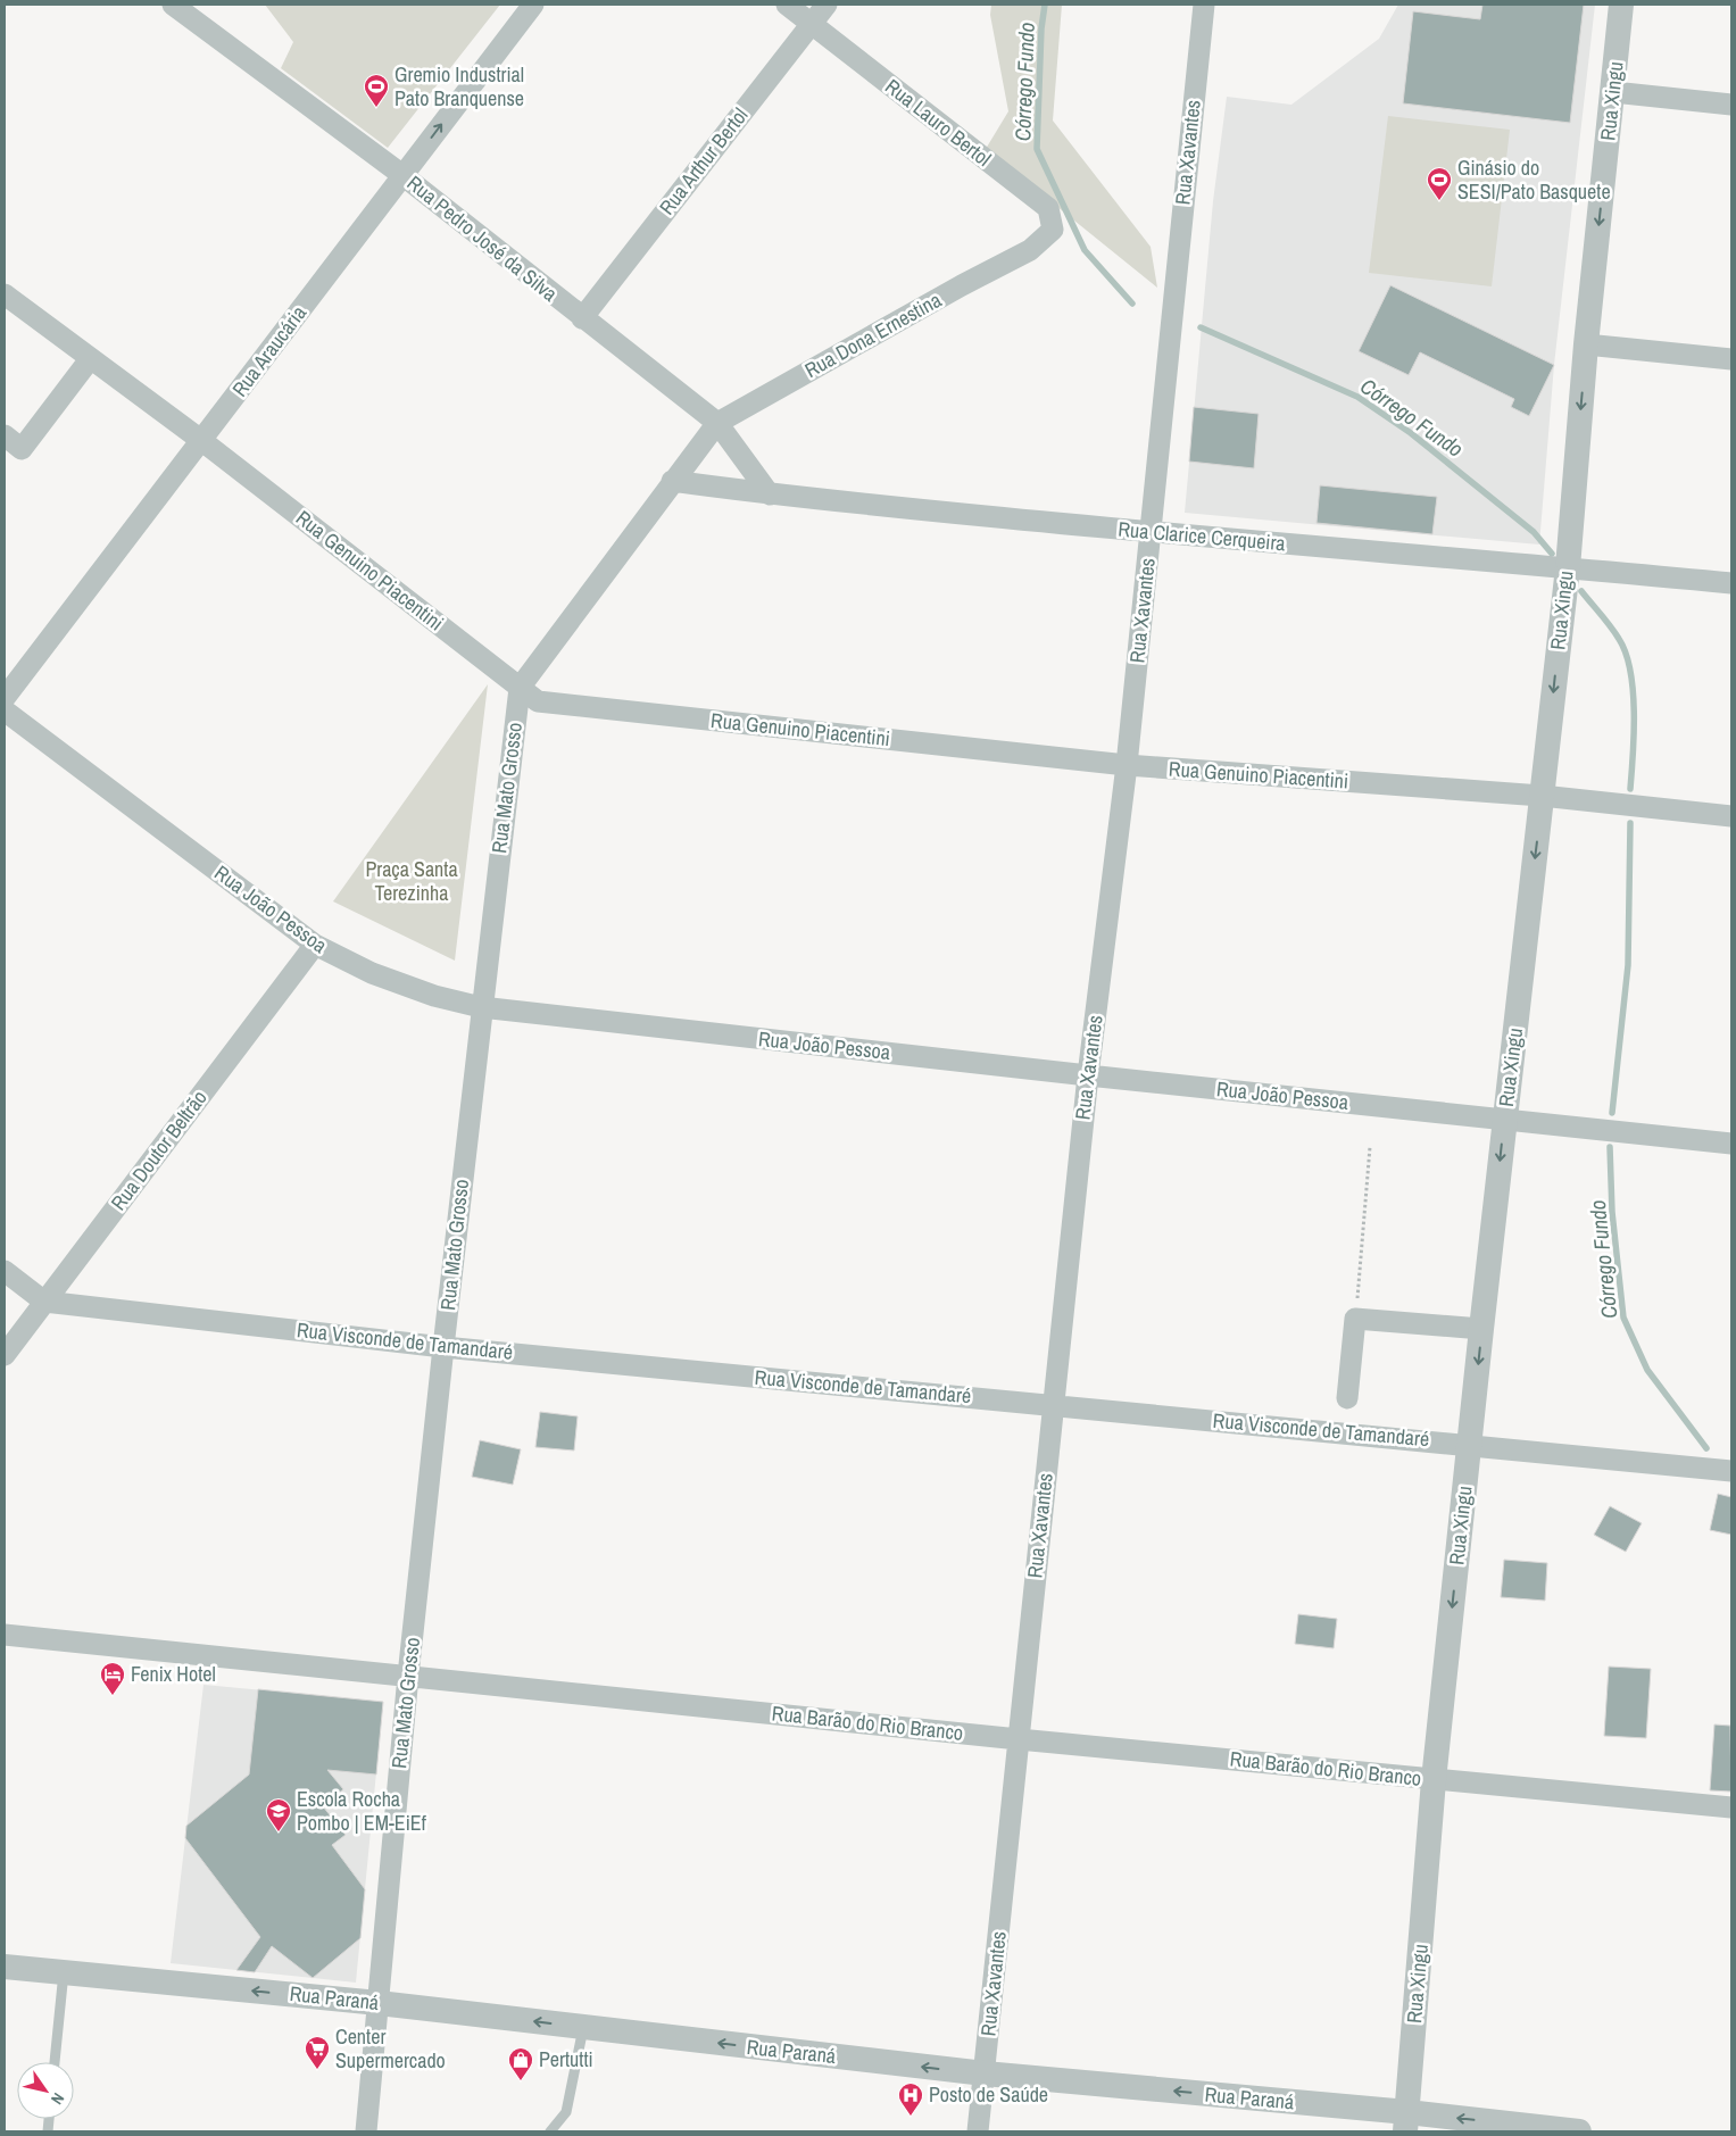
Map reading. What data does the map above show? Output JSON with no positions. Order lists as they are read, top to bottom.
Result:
{
  "streets": {
    "street": [
      "Rua Xingu",
      "Rua Lauro Bertol",
      "Rua Xavantes",
      "Rua Arthur Bertol",
      "Rua Pedro José da Silva",
      "Rua Dona Ernestina",
      "Rua Araucária",
      "Rua Clarice Cerqueira",
      "Rua Genuino Piacentini",
      "Rua Mato Grosso",
      "Rua João Pessoa",
      "Rua Doutor Beltrão",
      "Rua Visconde de Tamandaré",
      "Rua Barão do Rio Branco",
      "Rua Paraná"
    ]
  },
  "crossings": [
    ["Rua Xingu", "Rua Clarice Cerqueira"],
    ["Rua Xingu", "Rua Genuino Piacentini"],
    ["Rua Xingu", "Rua João Pessoa"],
    ["Rua Xingu", "Rua Visconde de Tamandaré"],
    ["Rua Xingu", "Rua Barão do Rio Branco"],
    ["Rua Xingu", "Rua Paraná"],
    ["Rua Lauro Bertol", "Rua Arthur Bertol"],
    ["Rua Lauro Bertol", "Rua Dona Ernestina"],
    ["Rua Xavantes", "Rua Clarice Cerqueira"],
    ["Rua Xavantes", "Rua Genuino Piacentini"],
    ["Rua Xavantes", "Rua João Pessoa"],
    ["Rua Xavantes", "Rua Visconde de Tamandaré"],
    ["Rua Xavantes", "Rua Barão do Rio Branco"],
    ["Rua Xavantes", "Rua Paraná"],
    ["Rua Arthur Bertol", "Rua Pedro José da Silva"],
    ["Rua Pedro José da Silva", "Rua Dona Ernestina"],
    ["Rua Pedro José da Silva", "Rua Araucária"],
    ["Rua Pedro José da Silva", "Rua Clarice Cerqueira"],
    ["Rua Pedro José da Silva", "Rua Mato Grosso"],
    ["Rua Dona Ernestina", "Rua Mato Grosso"],
    ["Rua Araucária", "Rua Genuino Piacentini"],
    ["Rua Clarice Cerqueira", "Rua Mato Grosso"],
    ["Rua Genuino Piacentini", "Rua Mato Grosso"],
    ["Rua Mato Grosso", "Rua João Pessoa"],
    ["Rua Mato Grosso", "Rua Visconde de Tamandaré"],
    ["Rua Mato Grosso", "Rua Barão do Rio Branco"],
    ["Rua Mato Grosso", "Rua Paraná"],
    ["Rua João Pessoa", "Rua Doutor Beltrão"],
    ["Rua Doutor Beltrão", "Rua Visconde de Tamandaré"]
  ],
  "one_way": ["Rua Xingu", "Rua Paraná"],
  "water": ["Córrego Fundo"],
  "parks": ["Praça Santa Terezinha"],
  "places": {
    "sports": ["Gremio Industrial Pato Branquense", "Ginásio do SESI/Pato Basquete"],
    "hotel": ["Fenix Hotel"],
    "school or university": ["Escola Rocha Pombo | EM-EiEf"],
    "supermarket": ["Center Supermercado"],
    "shop": ["Pertutti"],
    "hospital": ["Posto de Saúde"]
  },
  "north": "bottom right"
}
